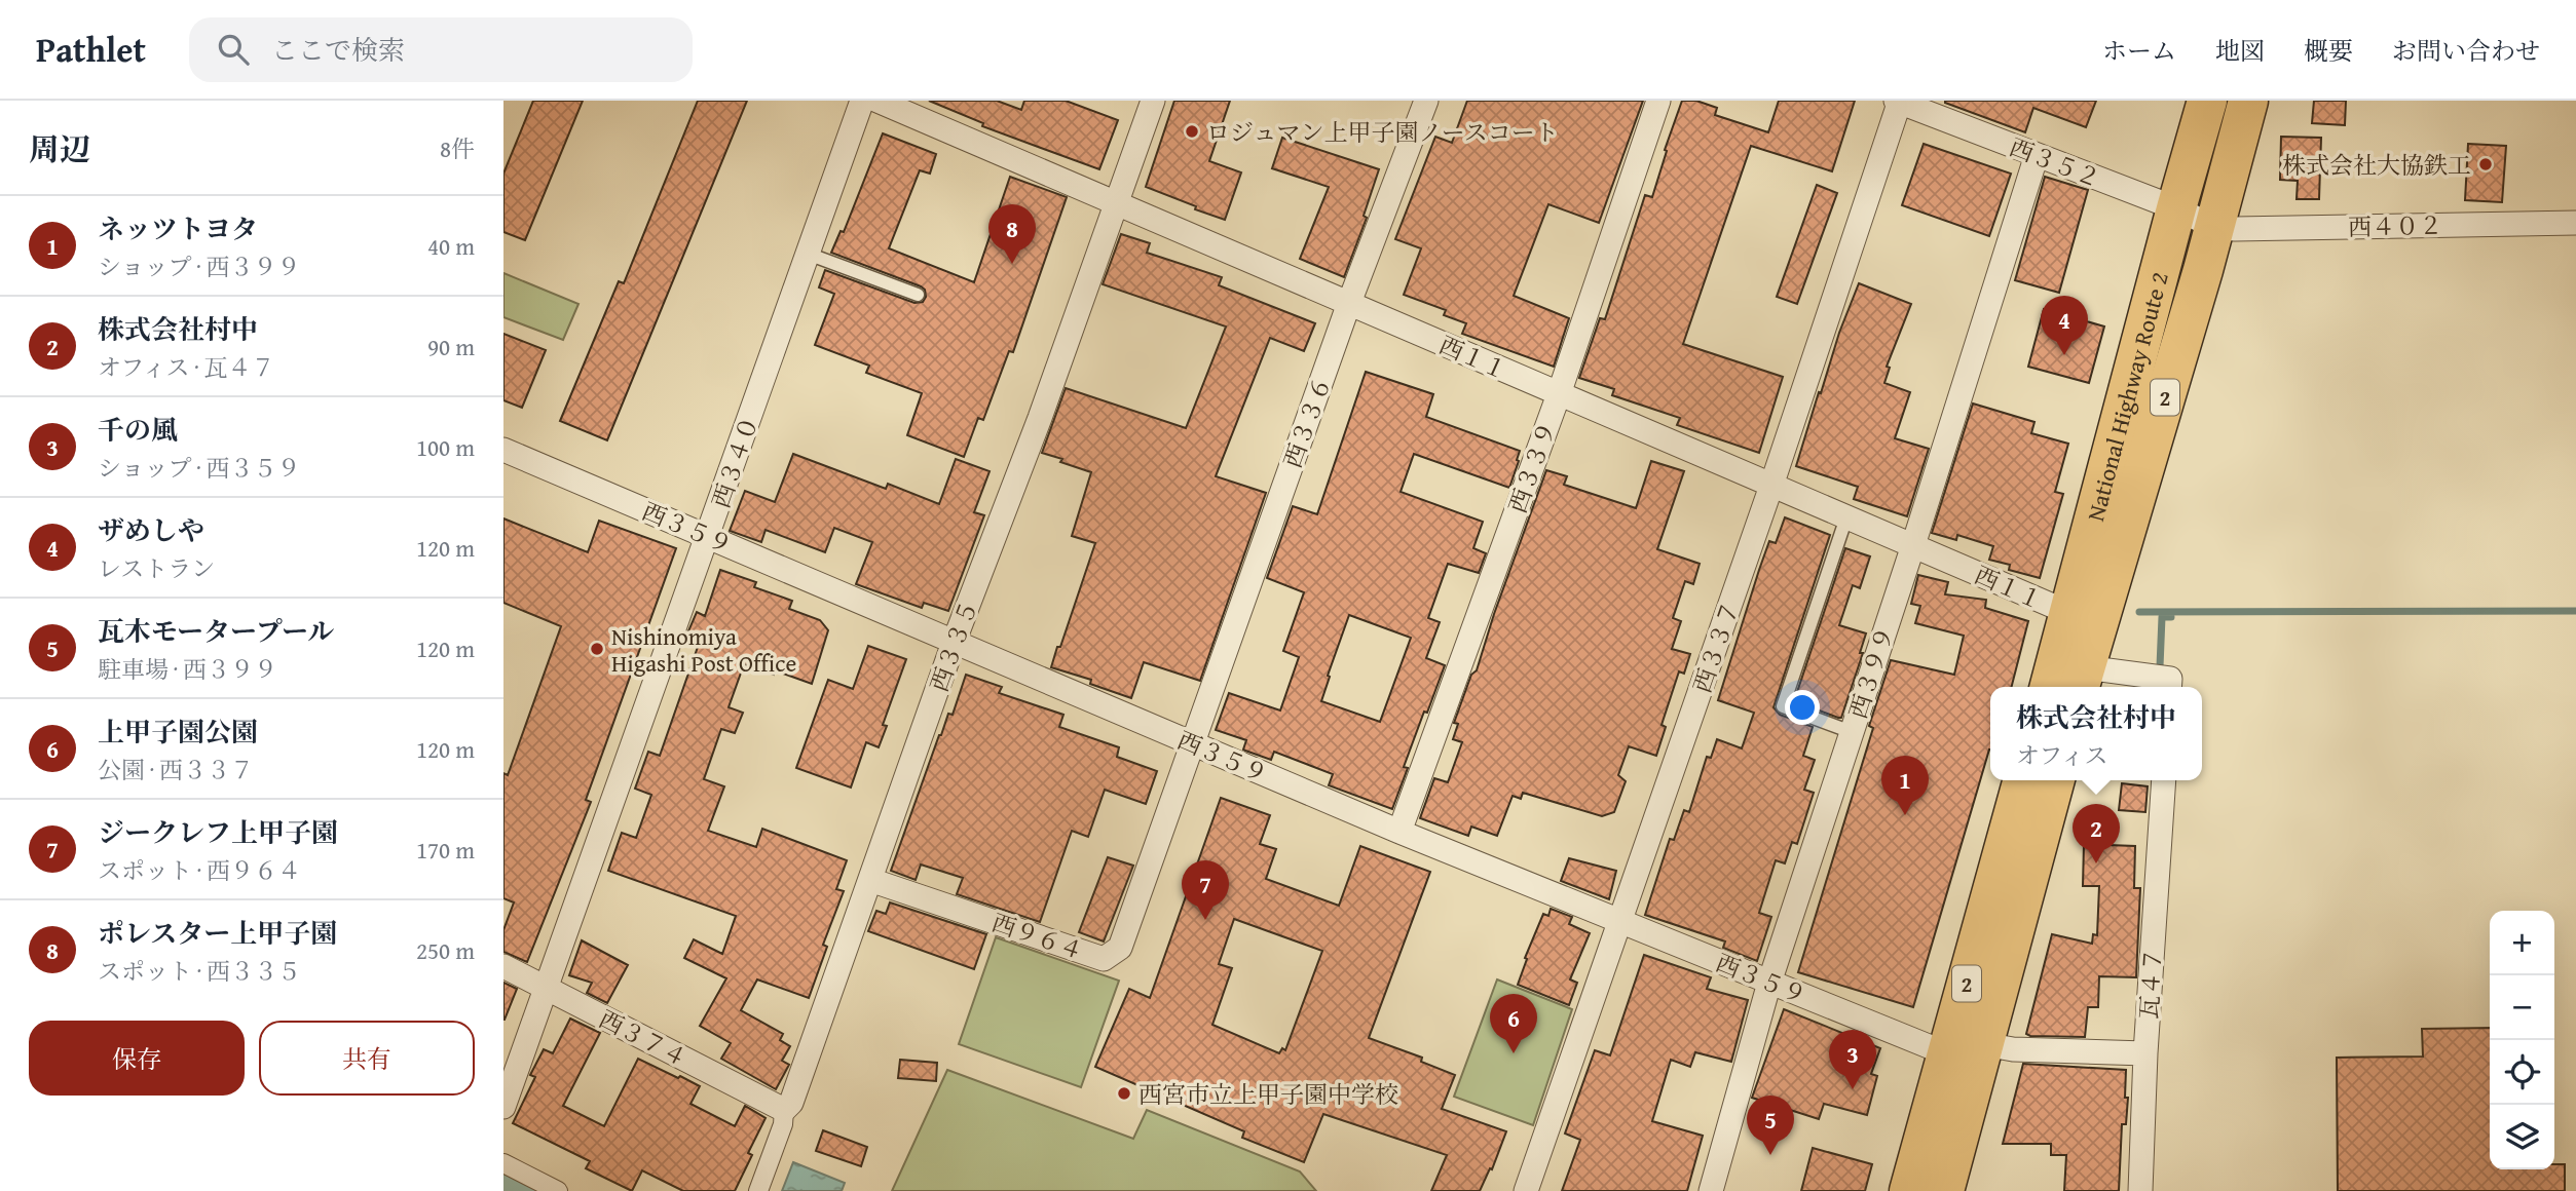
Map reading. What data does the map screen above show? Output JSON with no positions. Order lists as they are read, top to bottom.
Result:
{
  "streets": {
    "highway": ["National Highway Route 2", "2"],
    "street": [
      "西３５２",
      "西４０２",
      "西１１",
      "西３３６",
      "西３４０",
      "西３３９",
      "西３５９",
      "西３３５",
      "西３３７",
      "西３９９",
      "西９６４",
      "瓦４７",
      "西３７４"
    ]
  },
  "crossings": [
    ["西３５２", "西４０２"],
    ["西３５２", "National Highway Route 2"],
    ["西３５２", "西３３７"],
    ["西３５２", "西３９９"],
    ["西４０２", "National Highway Route 2"],
    ["西１１", "National Highway Route 2"],
    ["西１１", "西３３６"],
    ["西１１", "西３３９"],
    ["西１１", "西３３５"],
    ["西１１", "西３３７"],
    ["西１１", "西３９９"],
    ["2", "西３５９"],
    ["西３３６", "西３５９"],
    ["西３３６", "西９６４"],
    ["西３４０", "西３５９"],
    ["西３４０", "西３７４"],
    ["西３３９", "西３５９"],
    ["西３５９", "西３３５"],
    ["西３５９", "西３３７"],
    ["西３５９", "西３９９"],
    ["西３５９", "西９６４"],
    ["西３３５", "西９６４"],
    ["西３３５", "西３７４"]
  ],
  "places": [
    "ロジュマン上甲子園ノースコート",
    "株式会社大協鉄工",
    "Nishinomiya Higashi Post Office",
    "西宮市立上甲子園中学校"
  ],
  "page": {
    "header": "Pathlet",
    "search": "ここで検索",
    "nav": [
      "ホーム",
      "地図",
      "概要",
      "お問い合わせ"
    ],
    "heading": ["周辺", "8件"],
    "list": [
      {
        "mark": "1",
        "name": "ネッツトヨタ",
        "note": "ショップ · 西３９９",
        "value": "40 m"
      },
      {
        "mark": "2",
        "name": "株式会社村中",
        "note": "オフィス · 瓦４７",
        "value": "90 m"
      },
      {
        "mark": "3",
        "name": "千の風",
        "note": "ショップ · 西３５９",
        "value": "100 m"
      },
      {
        "mark": "4",
        "name": "ザめしや",
        "note": "レストラン",
        "value": "120 m"
      },
      {
        "mark": "5",
        "name": "瓦木モータープール",
        "note": "駐車場 · 西３９９",
        "value": "120 m"
      },
      {
        "mark": "6",
        "name": "上甲子園公園",
        "note": "公園 · 西３３７",
        "value": "120 m"
      },
      {
        "mark": "7",
        "name": "ジークレフ上甲子園",
        "note": "スポット · 西９６４",
        "value": "170 m"
      },
      {
        "mark": "8",
        "name": "ポレスター上甲子園",
        "note": "スポット · 西３３５",
        "value": "250 m"
      }
    ],
    "pins": [
      "8",
      "4",
      "1",
      "2",
      "7",
      "6",
      "3",
      "5"
    ],
    "popup": ["株式会社村中", "オフィス"],
    "map_buttons": ["+", "−"],
    "buttons": ["保存", "共有"]
  }
}
